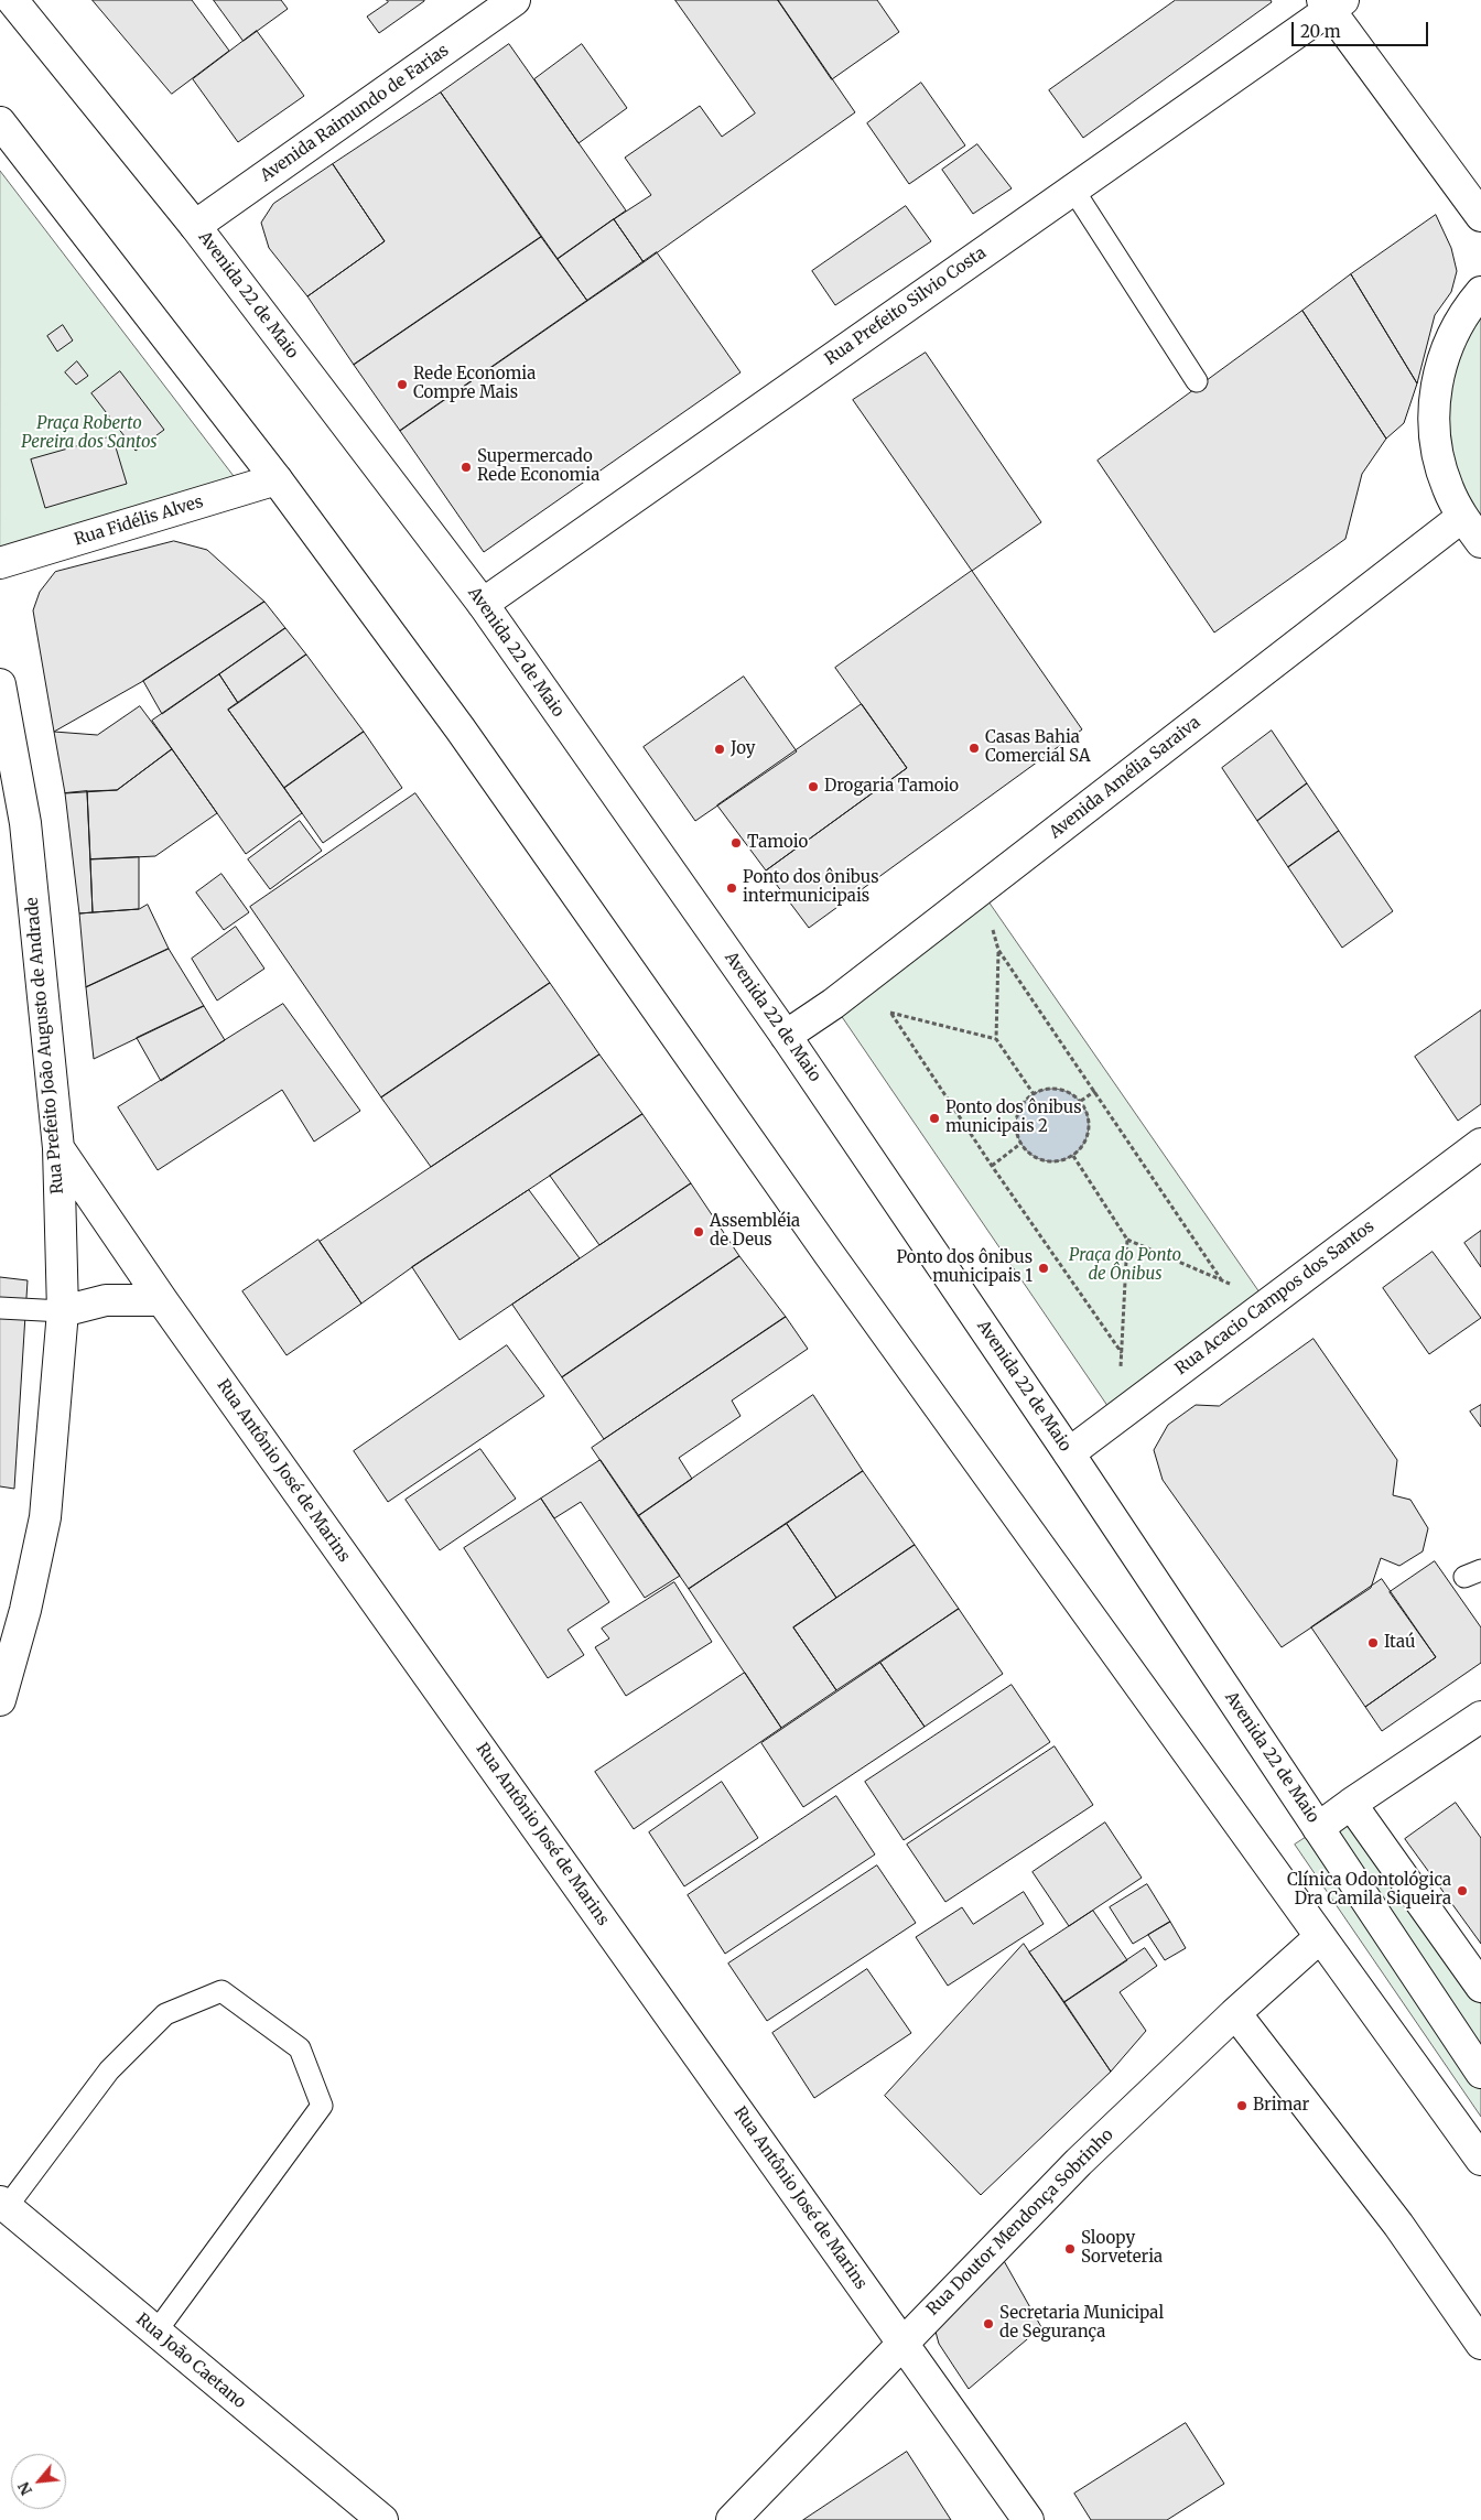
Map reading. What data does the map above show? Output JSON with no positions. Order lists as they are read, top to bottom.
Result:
{
  "streets": {
    "street": [
      "Avenida Raimundo de Farias",
      "Avenida 22 de Maio",
      "Rua Prefeito Silvio Costa",
      "Rua Fidélis Alves",
      "Avenida Amélia Saraiva",
      "Rua Prefeito João Augusto de Andrade",
      "Rua Acacio Campos dos Santos",
      "Rua Antônio José de Marins",
      "Rua Doutor Mendonça Sobrinho",
      "Rua João Caetano"
    ]
  },
  "crossings": [
    ["Avenida Raimundo de Farias", "Avenida 22 de Maio"],
    ["Avenida 22 de Maio", "Rua Prefeito Silvio Costa"],
    ["Avenida 22 de Maio", "Avenida Amélia Saraiva"],
    ["Avenida 22 de Maio", "Rua Acacio Campos dos Santos"],
    ["Rua Prefeito João Augusto de Andrade", "Rua Antônio José de Marins"],
    ["Rua Antônio José de Marins", "Rua Doutor Mendonça Sobrinho"]
  ],
  "parks": ["Praça Roberto Pereira dos Santos", "Praça do Ponto de Ônibus"],
  "places": [
    "Rede Economia Compre Mais",
    "Supermercado Rede Economia",
    "Casas Bahia Comercial SA",
    "Joy",
    "Drogaria Tamoio",
    "Tamoio",
    "Ponto dos ônibus intermunicipais",
    "Ponto dos ônibus municipais 2",
    "Assembléia de Deus",
    "Ponto dos ônibus municipais 1",
    "Itaú",
    "Clínica Odontológica Dra Camila Siqueira",
    "Brimar",
    "Sloopy Sorveteria",
    "Secretaria Municipal de Segurança"
  ],
  "scale_bar": "20 m",
  "north": "bottom left"
}
